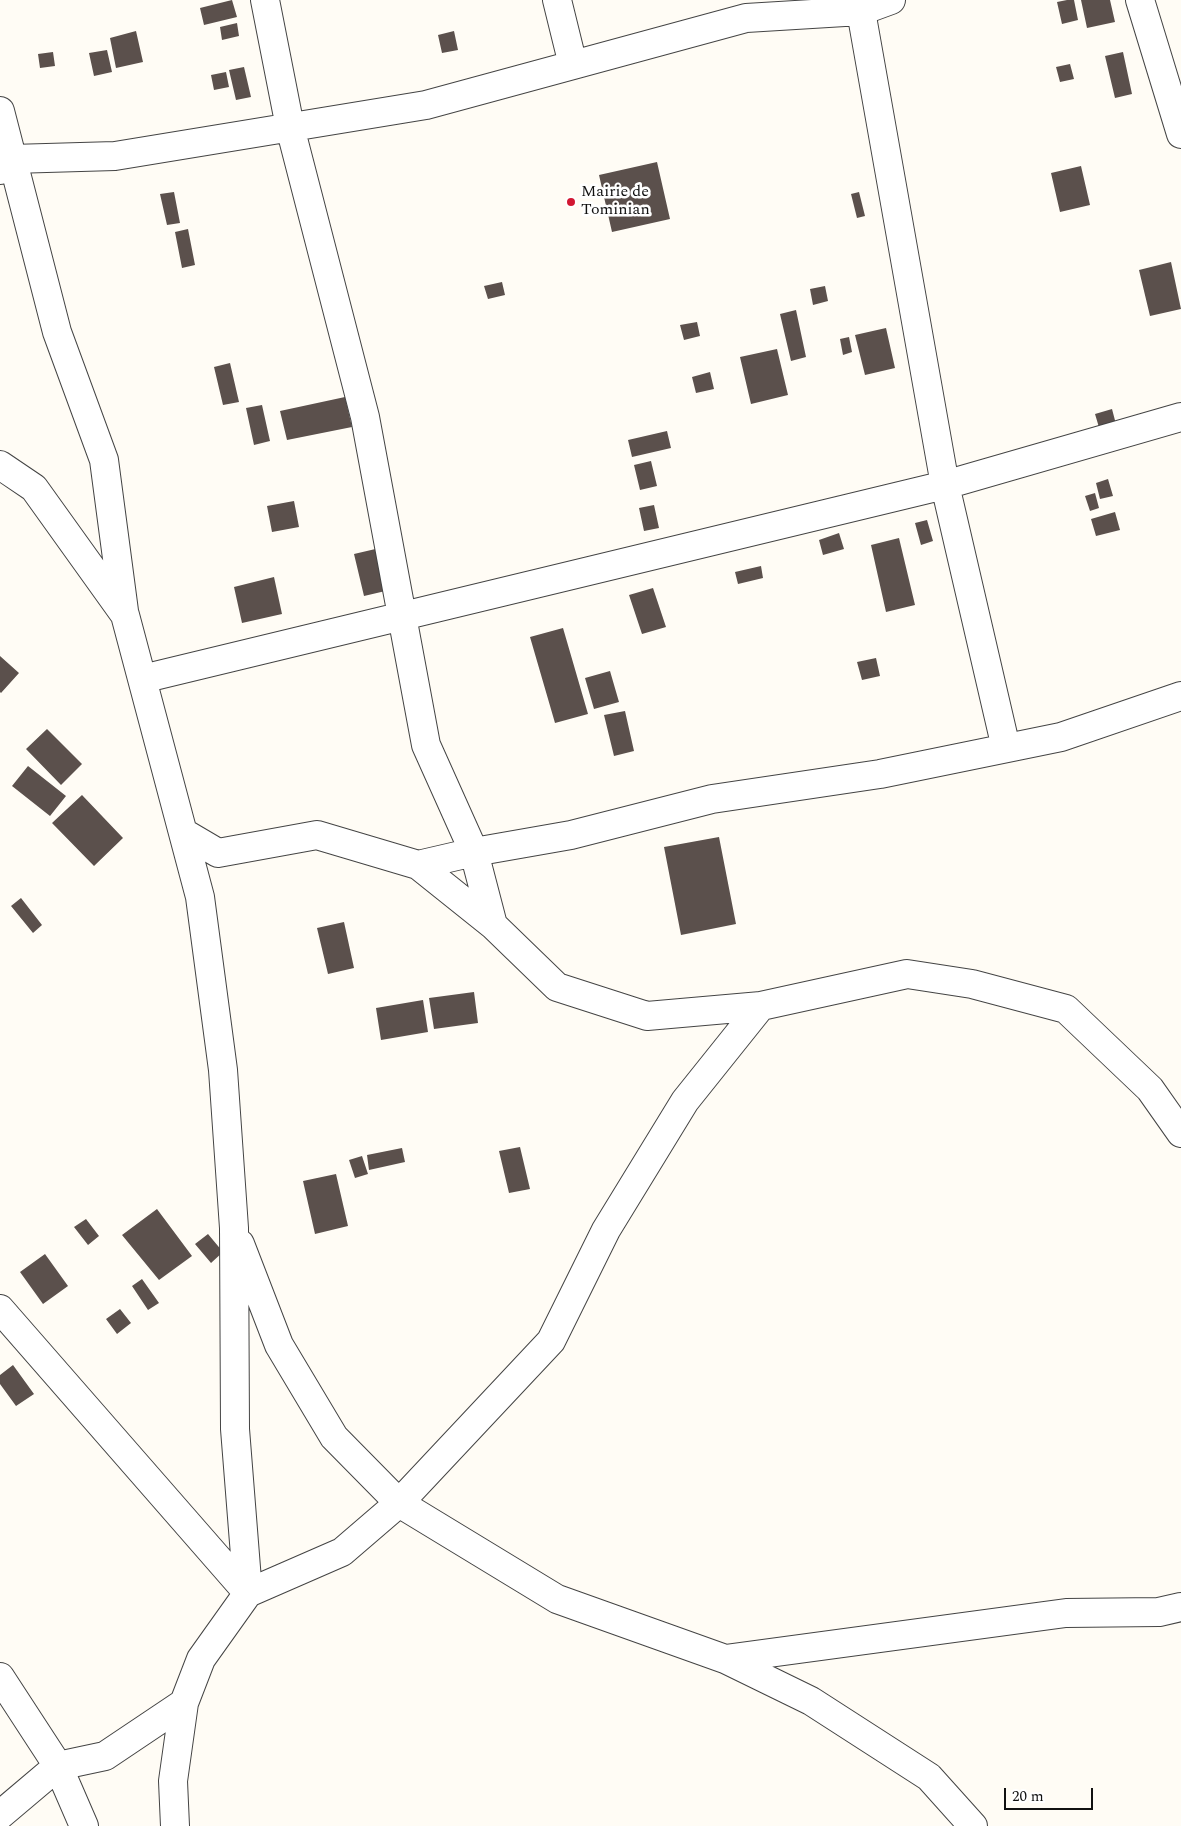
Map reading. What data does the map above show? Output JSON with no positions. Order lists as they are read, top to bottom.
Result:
{
  "places": ["Mairie de Tominian"],
  "scale_bar": "20 m"
}
